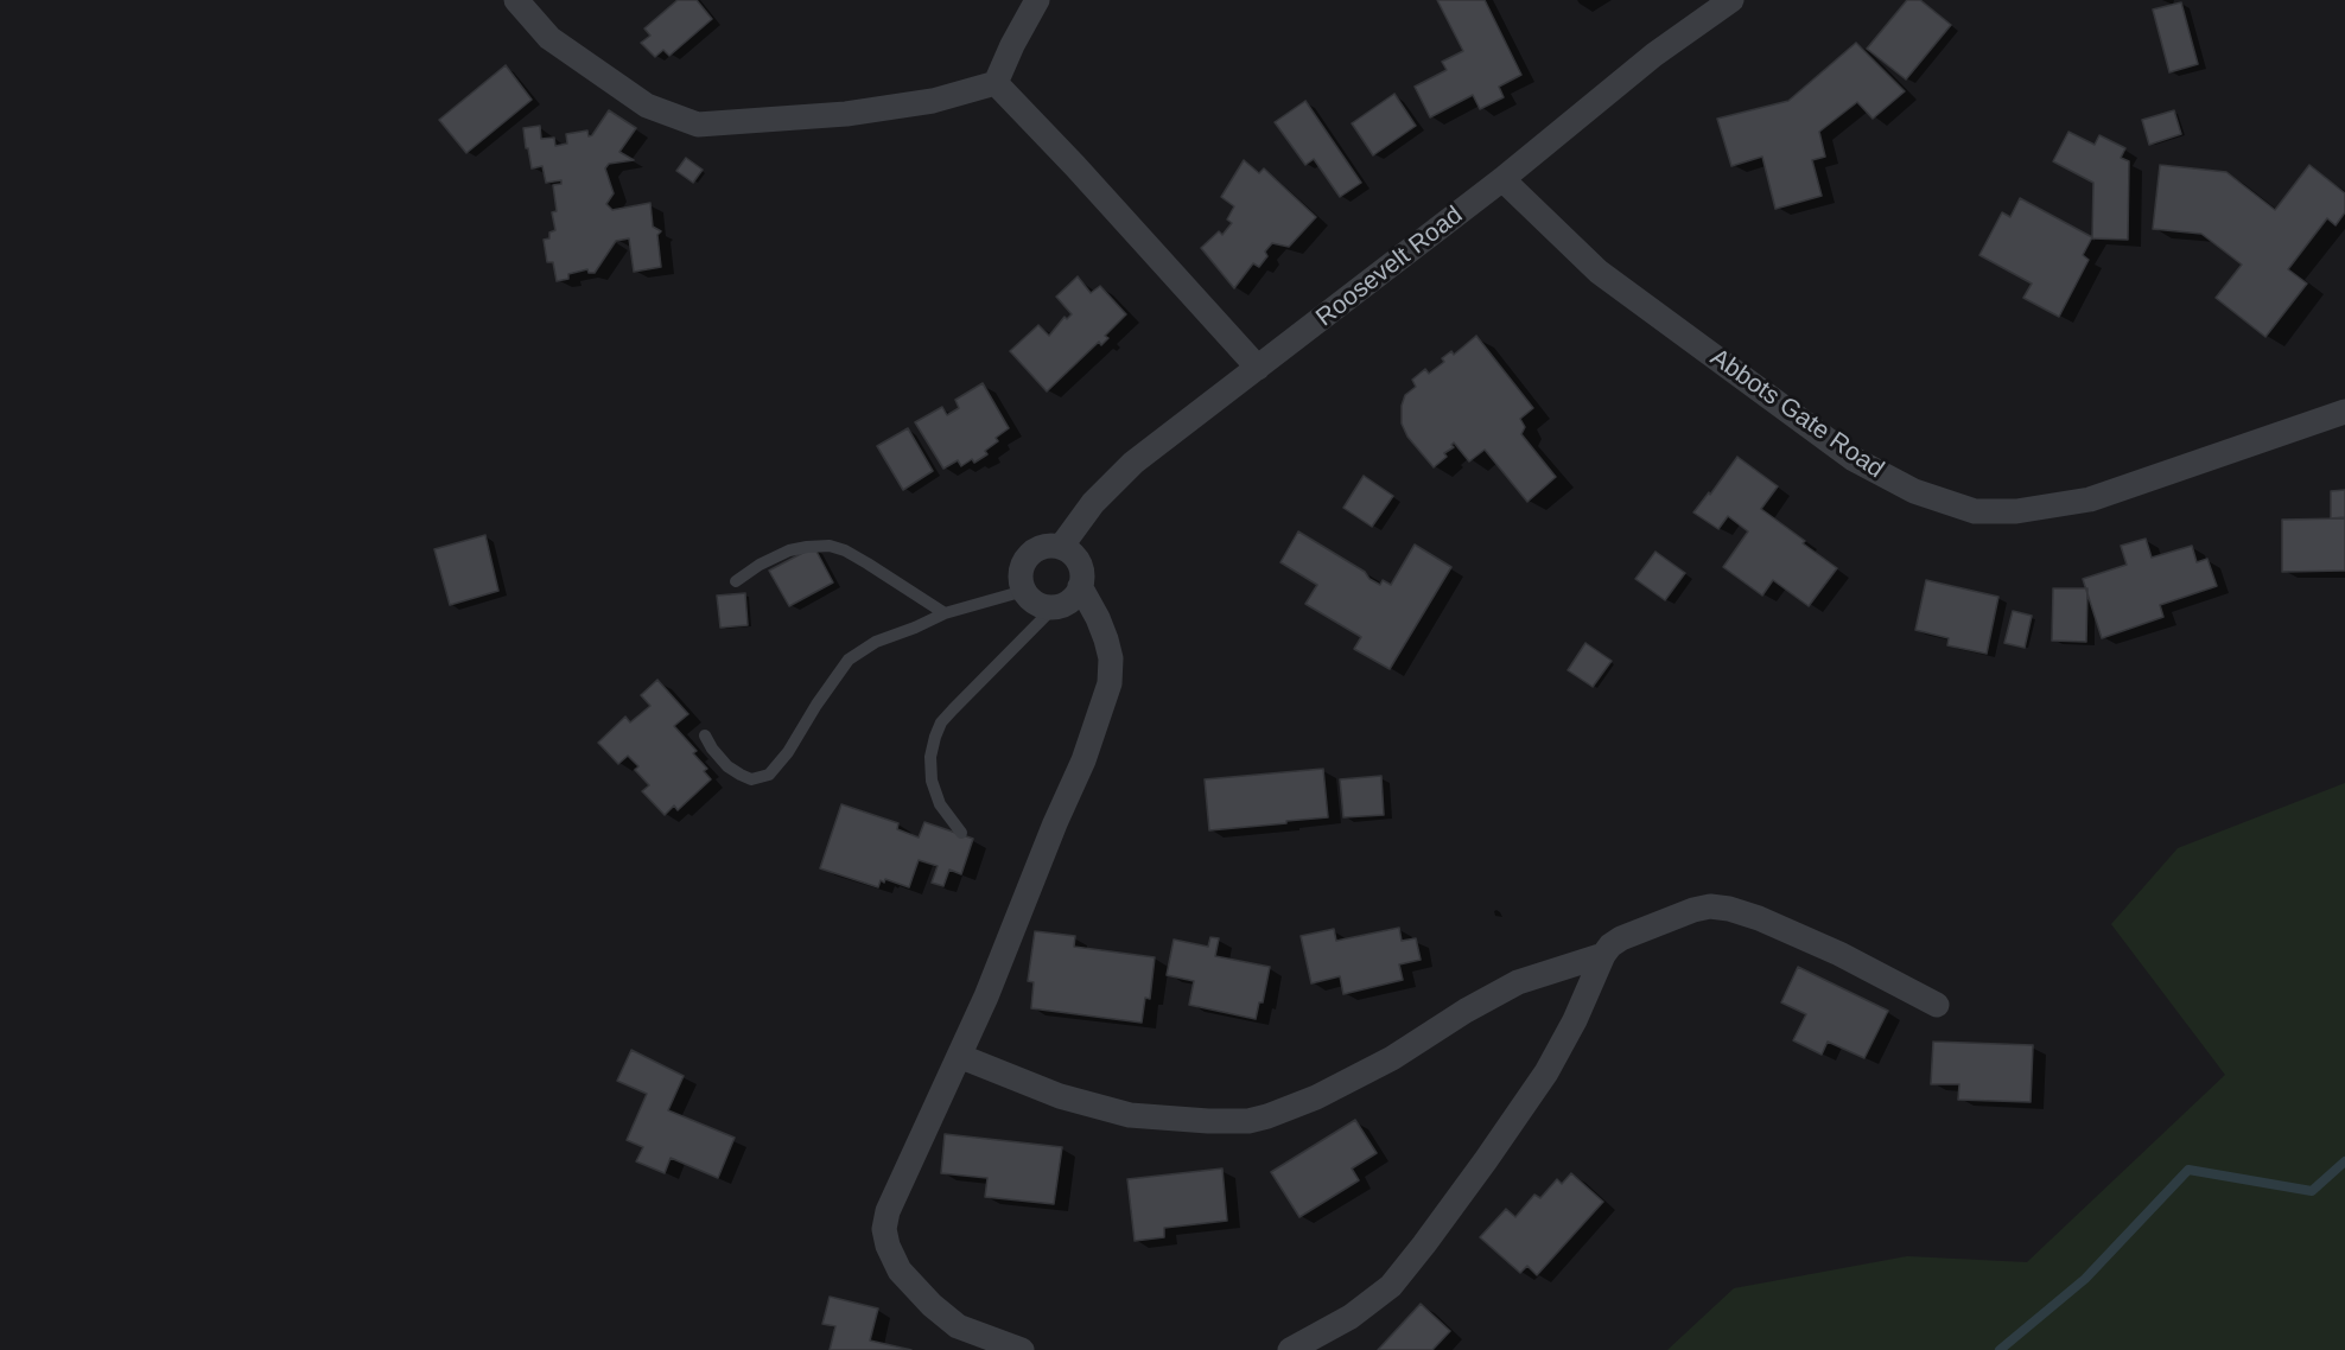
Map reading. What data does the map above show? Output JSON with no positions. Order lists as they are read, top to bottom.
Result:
{
  "streets": {
    "street": ["Roosevelt Road", "Abbots Gate Road"]
  },
  "crossings": [
    ["Roosevelt Road", "Abbots Gate Road"]
  ]
}
